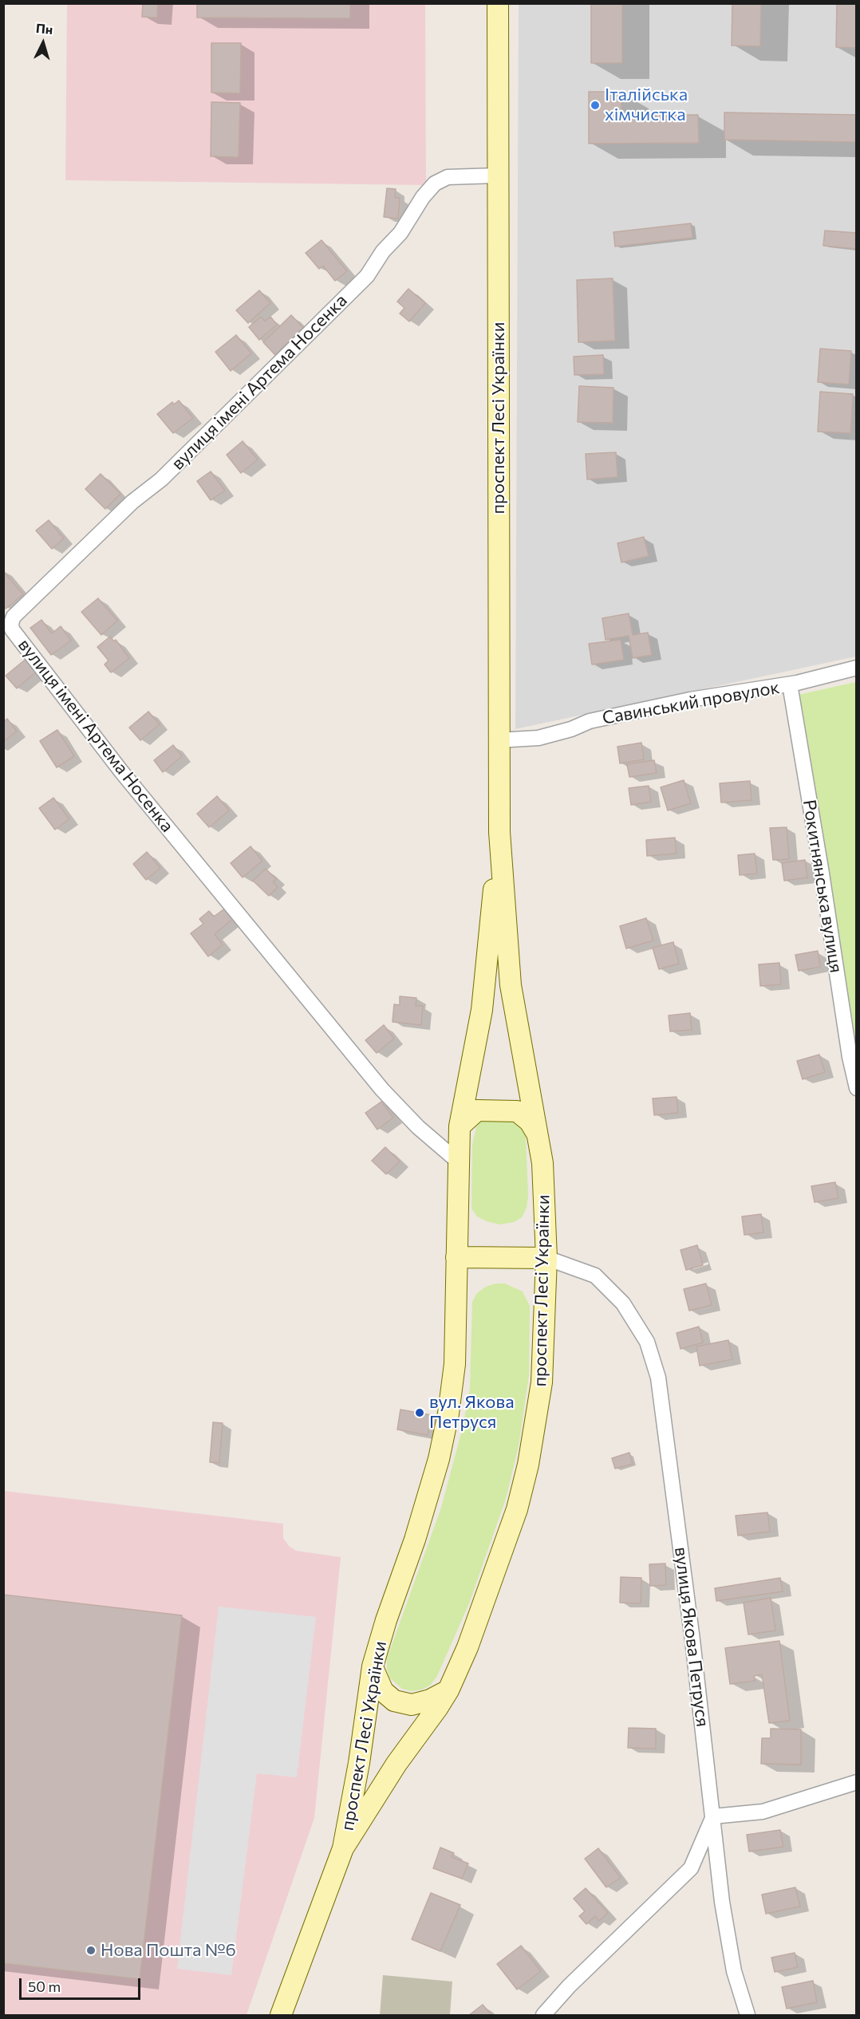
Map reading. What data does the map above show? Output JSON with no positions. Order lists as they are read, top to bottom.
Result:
{
  "streets": {
    "street": [
      "вулиця імені Артема Носенка",
      "проспект Лесі Українки",
      "Савинський провулок",
      "Рокитнянська вулиця",
      "вулиця Якова Петруся"
    ]
  },
  "crossings": [
    ["вулиця імені Артема Носенка", "проспект Лесі Українки"],
    ["проспект Лесі Українки", "Савинський провулок"],
    ["проспект Лесі Українки", "вулиця Якова Петруся"],
    ["Савинський провулок", "Рокитнянська вулиця"]
  ],
  "places": ["Італійська хімчистка", "вул. Якова Петруся", "Нова Пошта №6"],
  "scale_bar": "50 m",
  "north": "top"
}
